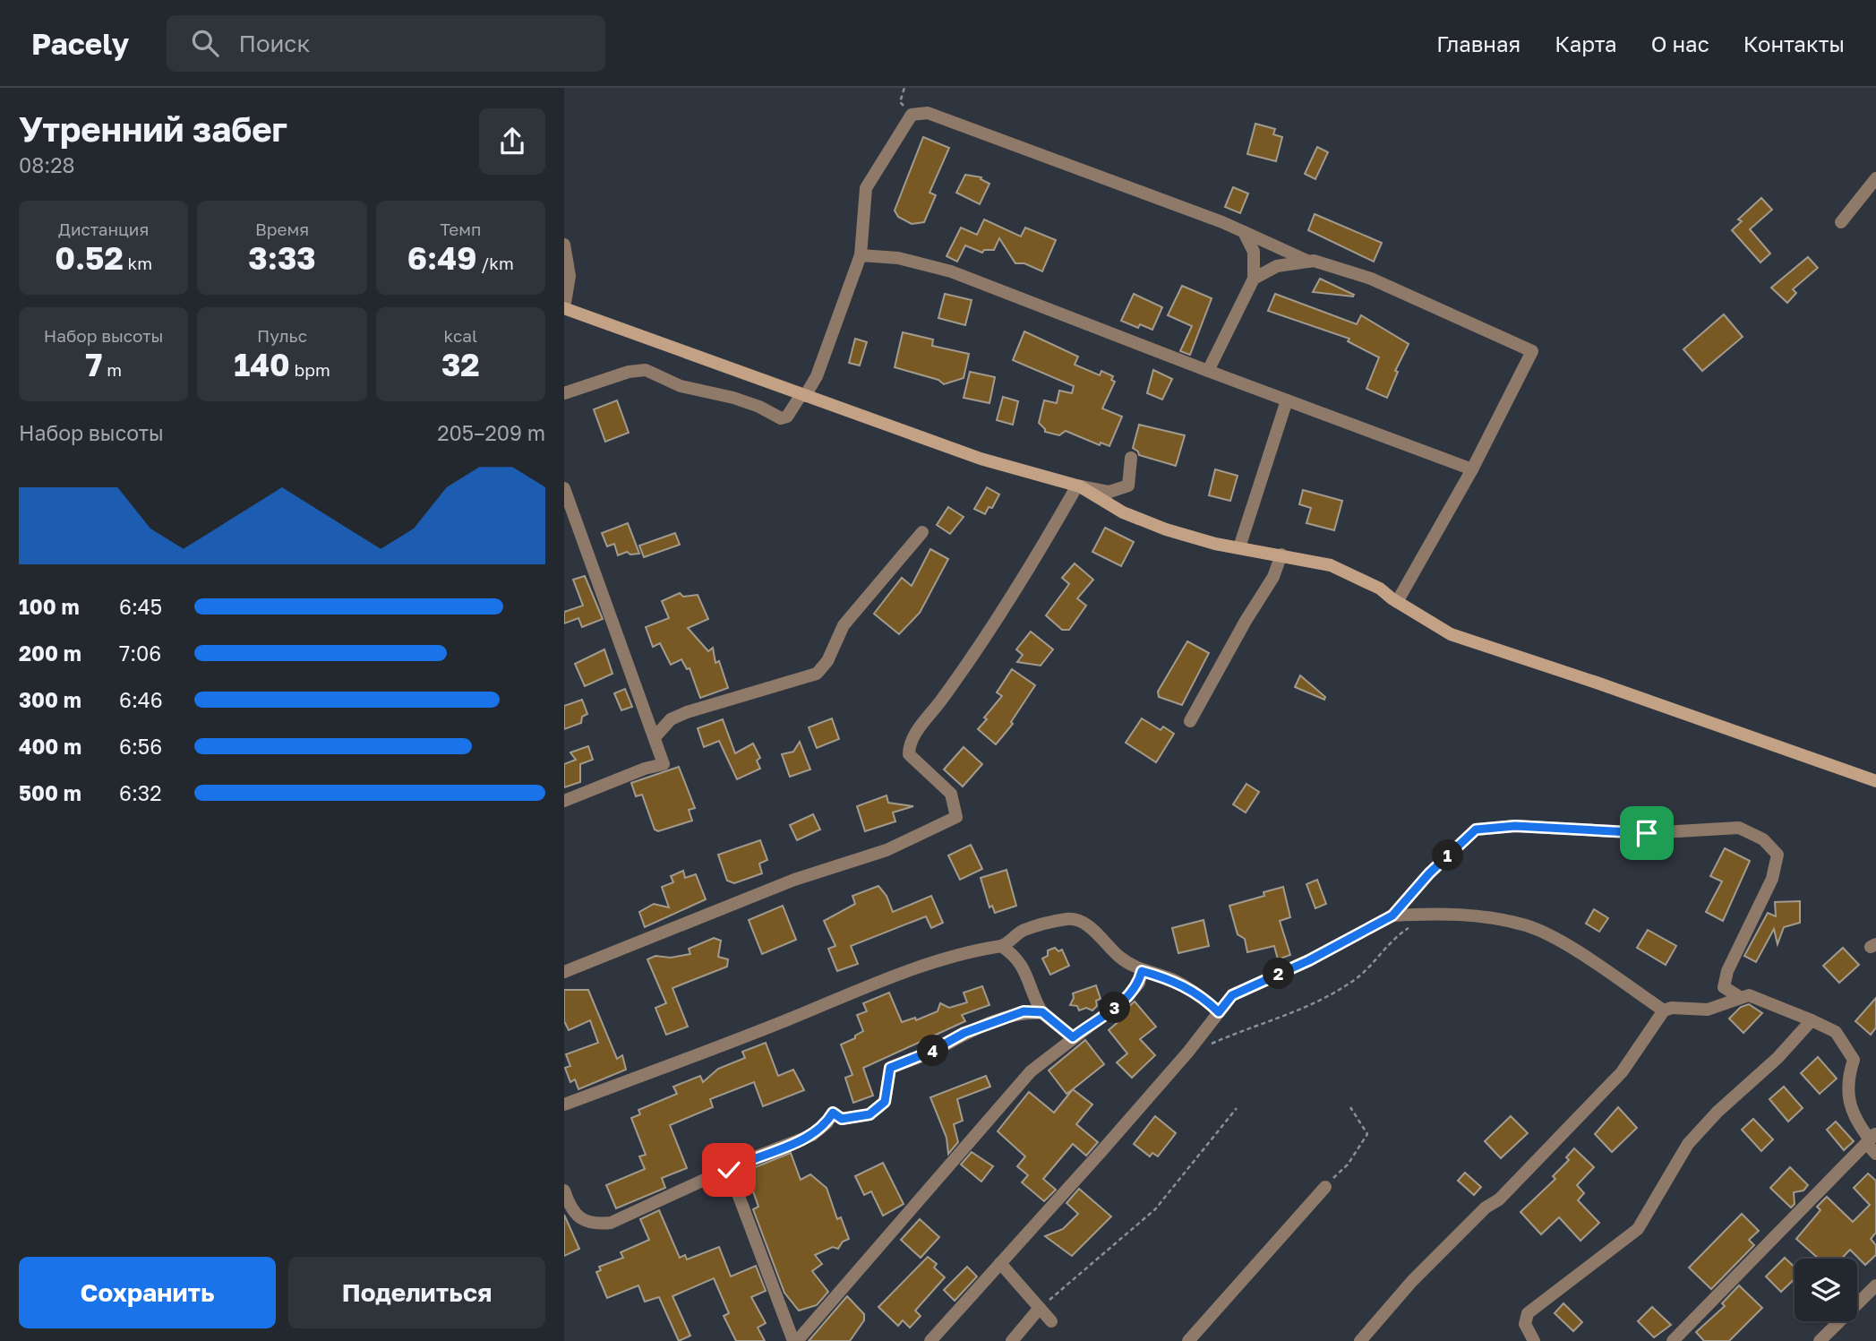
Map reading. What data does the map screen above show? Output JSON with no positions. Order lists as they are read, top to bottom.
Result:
{
  "page": {
    "header": "Pacely",
    "search": "Поиск",
    "nav": [
      "Главная",
      "Карта",
      "О нас",
      "Контакты"
    ],
    "heading": ["Утренний забег", "08:28"],
    "stats": [
      ["Дистанция", "0.52 km"],
      ["Время", "3:33"],
      ["Темп", "6:49 /km"],
      ["Набор высоты", "7 m"],
      ["Пульс", "140 bpm"],
      ["kcal", "32"]
    ],
    "chart": ["Набор высоты", "205–209 m"],
    "list": [
      {
        "name": "100 m",
        "note": "6:45"
      },
      {
        "name": "200 m",
        "note": "7:06"
      },
      {
        "name": "300 m",
        "note": "6:46"
      },
      {
        "name": "400 m",
        "note": "6:56"
      },
      {
        "name": "500 m",
        "note": "6:32"
      }
    ],
    "pins": [
      "1",
      "2",
      "3",
      "4"
    ],
    "buttons": ["Сохранить", "Поделиться"]
  }
}
